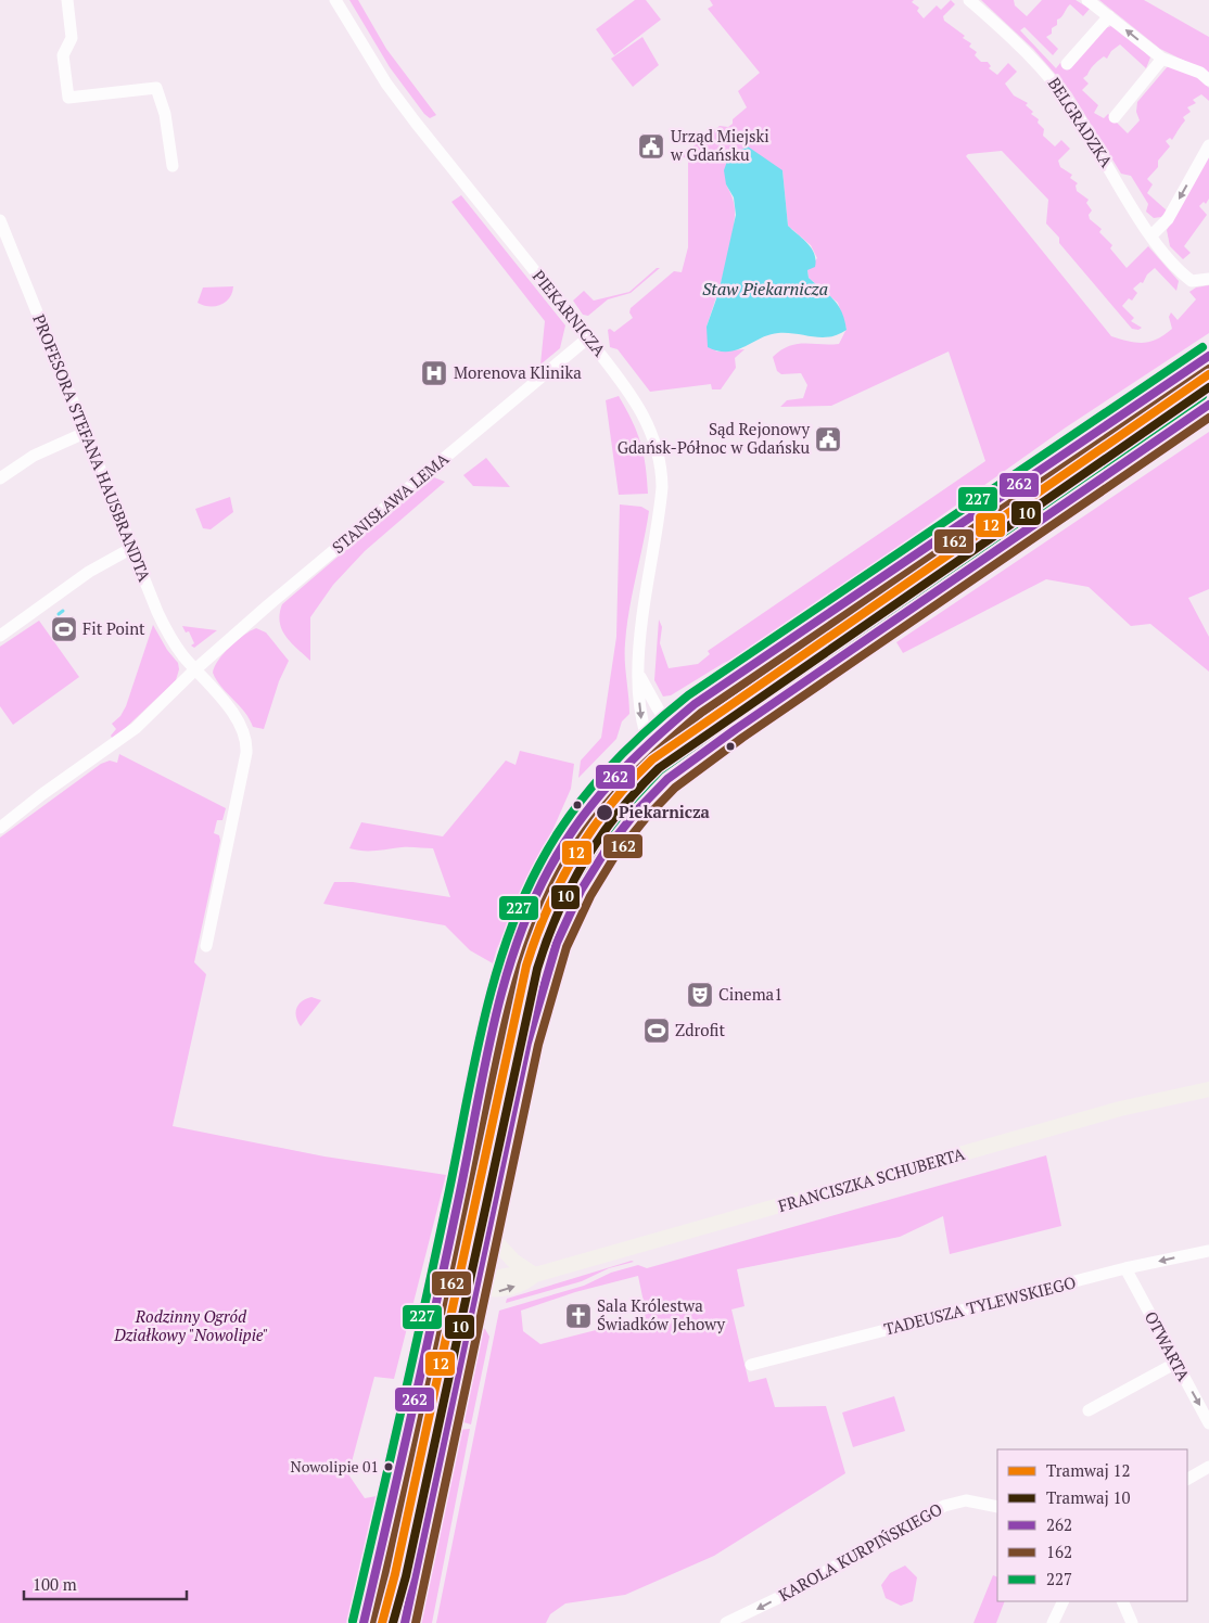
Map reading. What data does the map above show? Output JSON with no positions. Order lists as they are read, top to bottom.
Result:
{
  "streets": {
    "main road": ["FRANCISZKA SCHUBERTA"],
    "street": [
      "BELGRADZKA",
      "PIEKARNICZA",
      "PROFESORA STEFANA HAUSBRANDTA",
      "STANISŁAWA LEMA",
      "TADEUSZA TYLEWSKIEGO",
      "OTWARTA",
      "KAROLA KURPIŃSKIEGO"
    ]
  },
  "crossings": [
    ["PIEKARNICZA", "STANISŁAWA LEMA"],
    ["PROFESORA STEFANA HAUSBRANDTA", "STANISŁAWA LEMA"],
    ["TADEUSZA TYLEWSKIEGO", "OTWARTA"]
  ],
  "one_way": ["OTWARTA", "KAROLA KURPIŃSKIEGO"],
  "water": ["Staw Piekarnicza"],
  "parks": ["Rodzinny Ogród Działkowy \"Nowolipie\""],
  "places": {
    "public building": ["Urząd Miejski w Gdańsku", "Sąd Rejonowy Gdańsk-Północ w Gdańsku"],
    "hospital": ["Morenova Klinika"],
    "sports": ["Fit Point", "Zdrofit"],
    "other": ["Piekarnicza", "Nowolipie 01"],
    "theatre": ["Cinema1"],
    "church": ["Sala Królestwa Świadków Jehowy"]
  },
  "lines": [
    "transit line 227",
    "transit line 262",
    "transit line 162",
    "tram line 12",
    "tram line 10"
  ],
  "legend": [
    "Tramwaj 12",
    "Tramwaj 10",
    "262",
    "162",
    "227"
  ],
  "scale_bar": "100 m"
}
